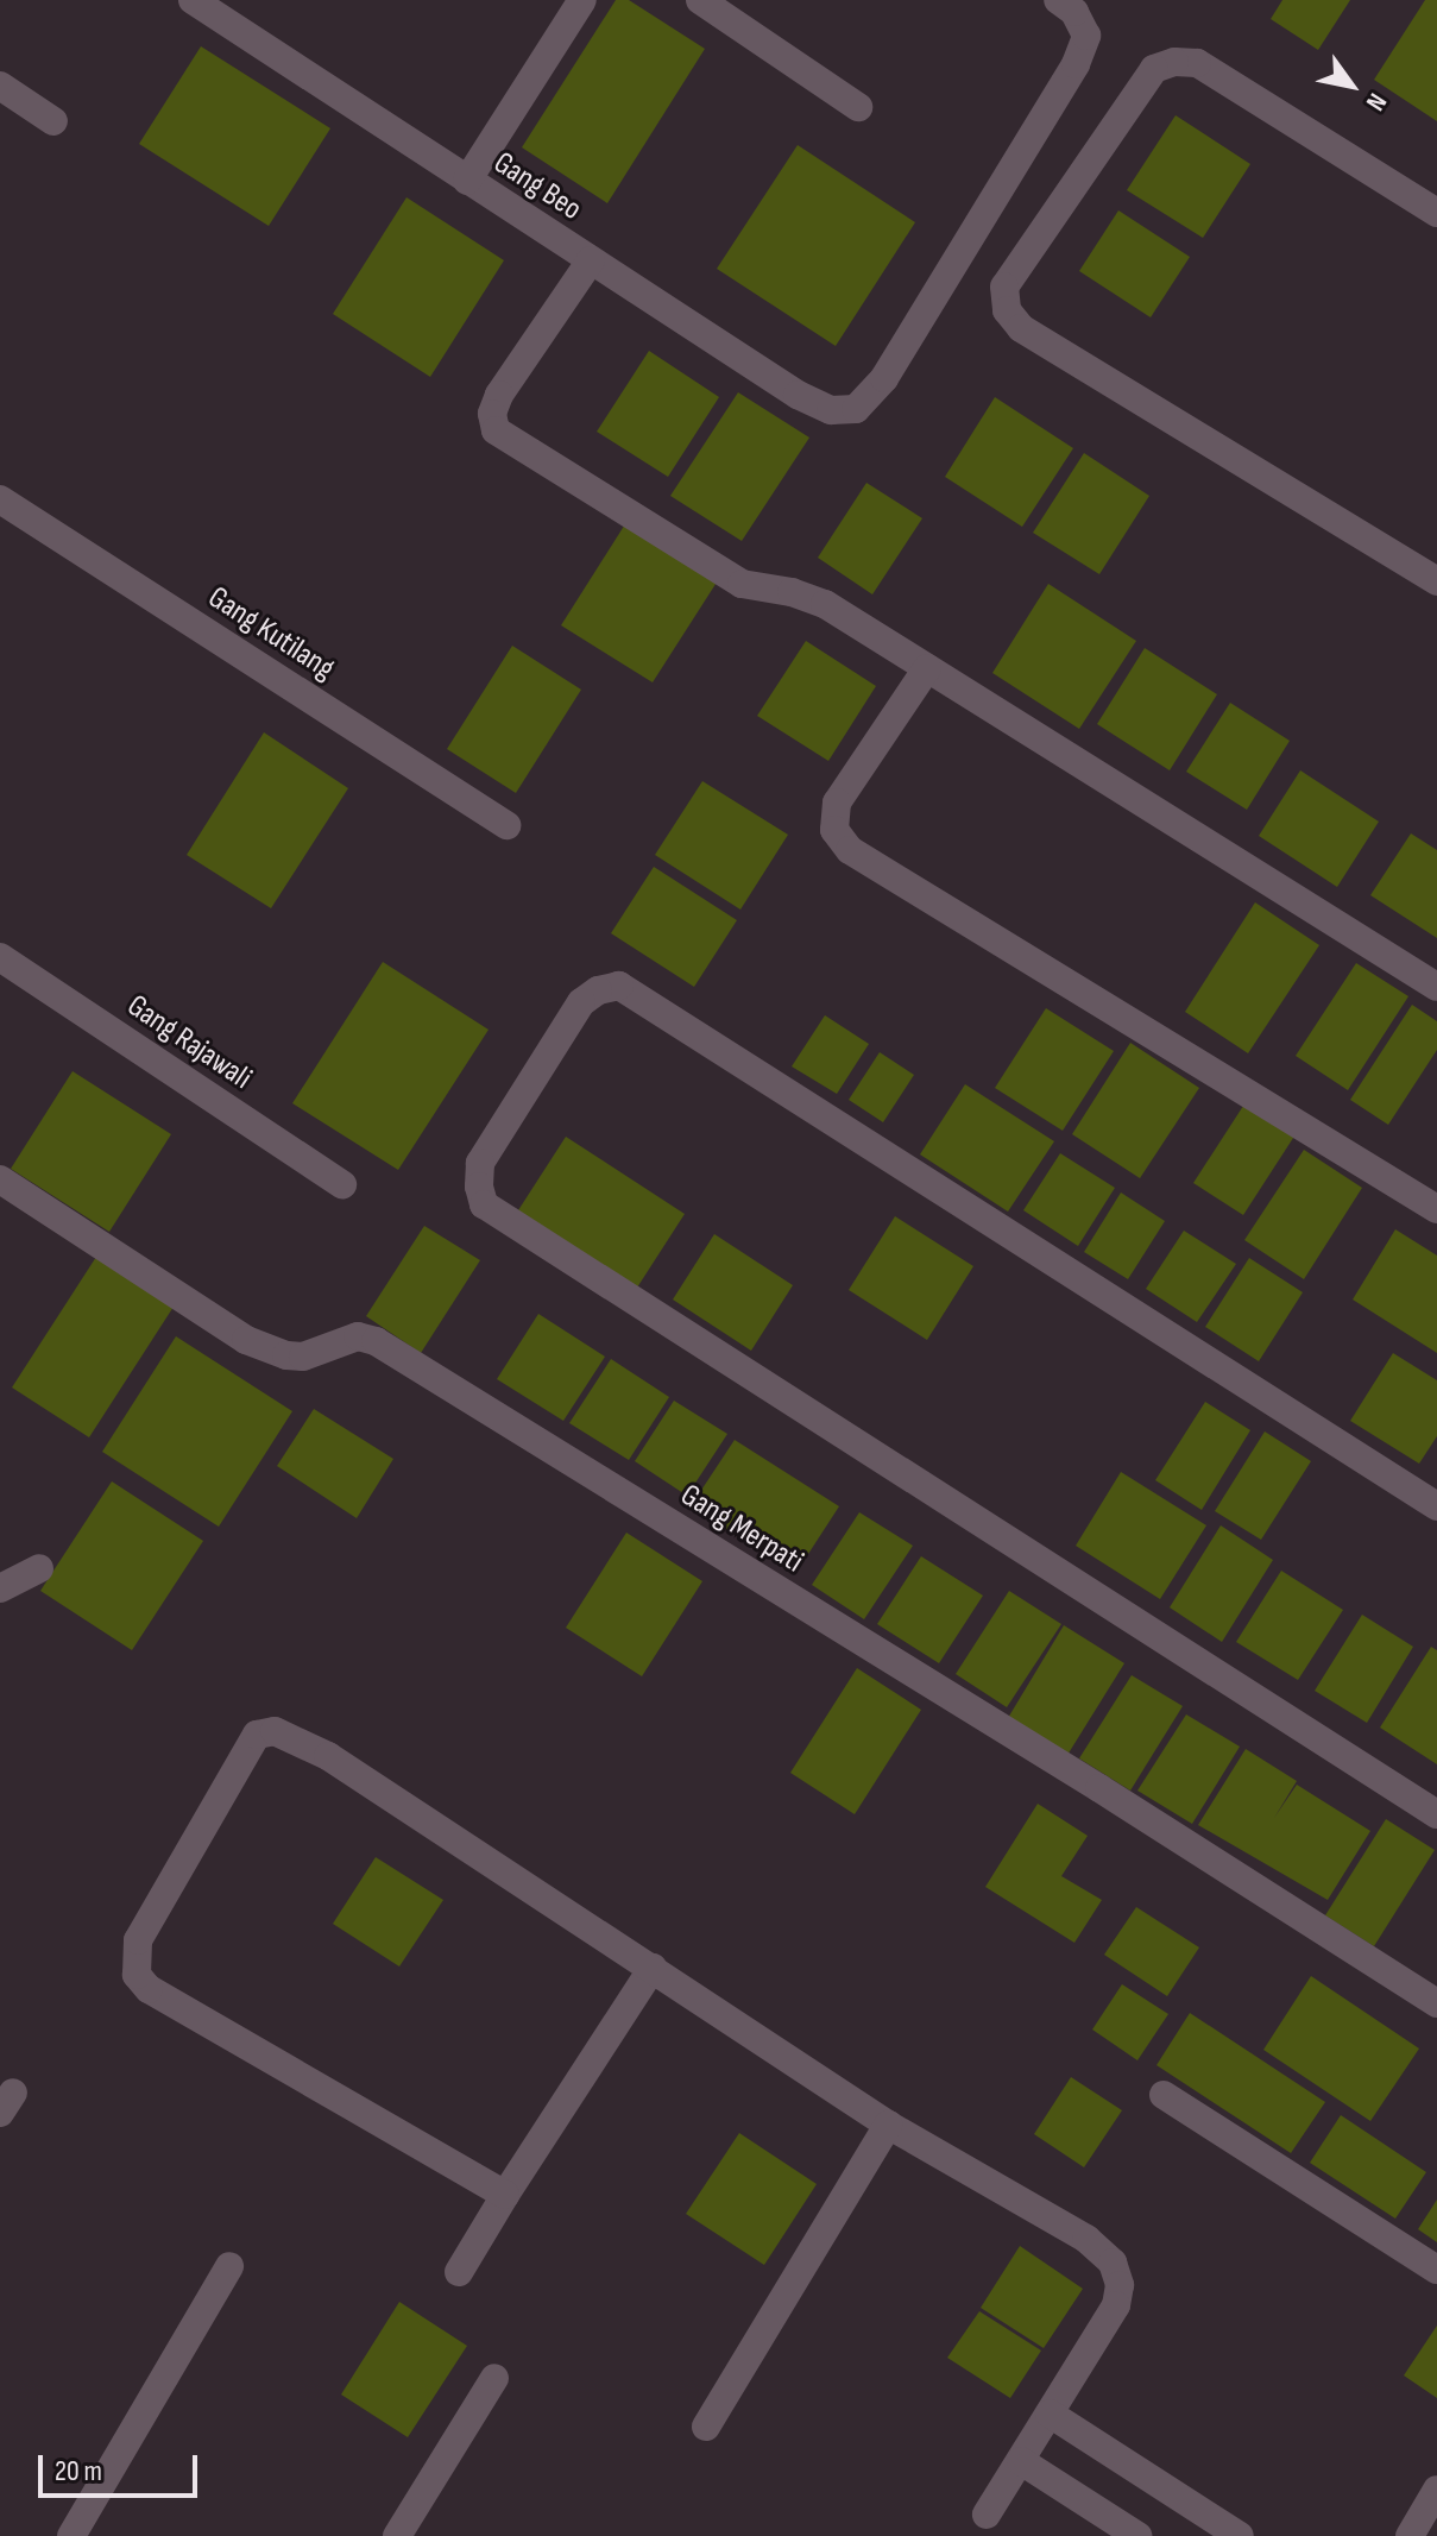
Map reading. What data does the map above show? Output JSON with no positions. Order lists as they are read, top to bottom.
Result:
{
  "streets": {
    "street": [
      "Gang Beo",
      "Gang Kutilang",
      "Gang Rajawali",
      "Gang Merpati"
    ]
  },
  "scale_bar": "20 m",
  "north": "bottom right"
}
